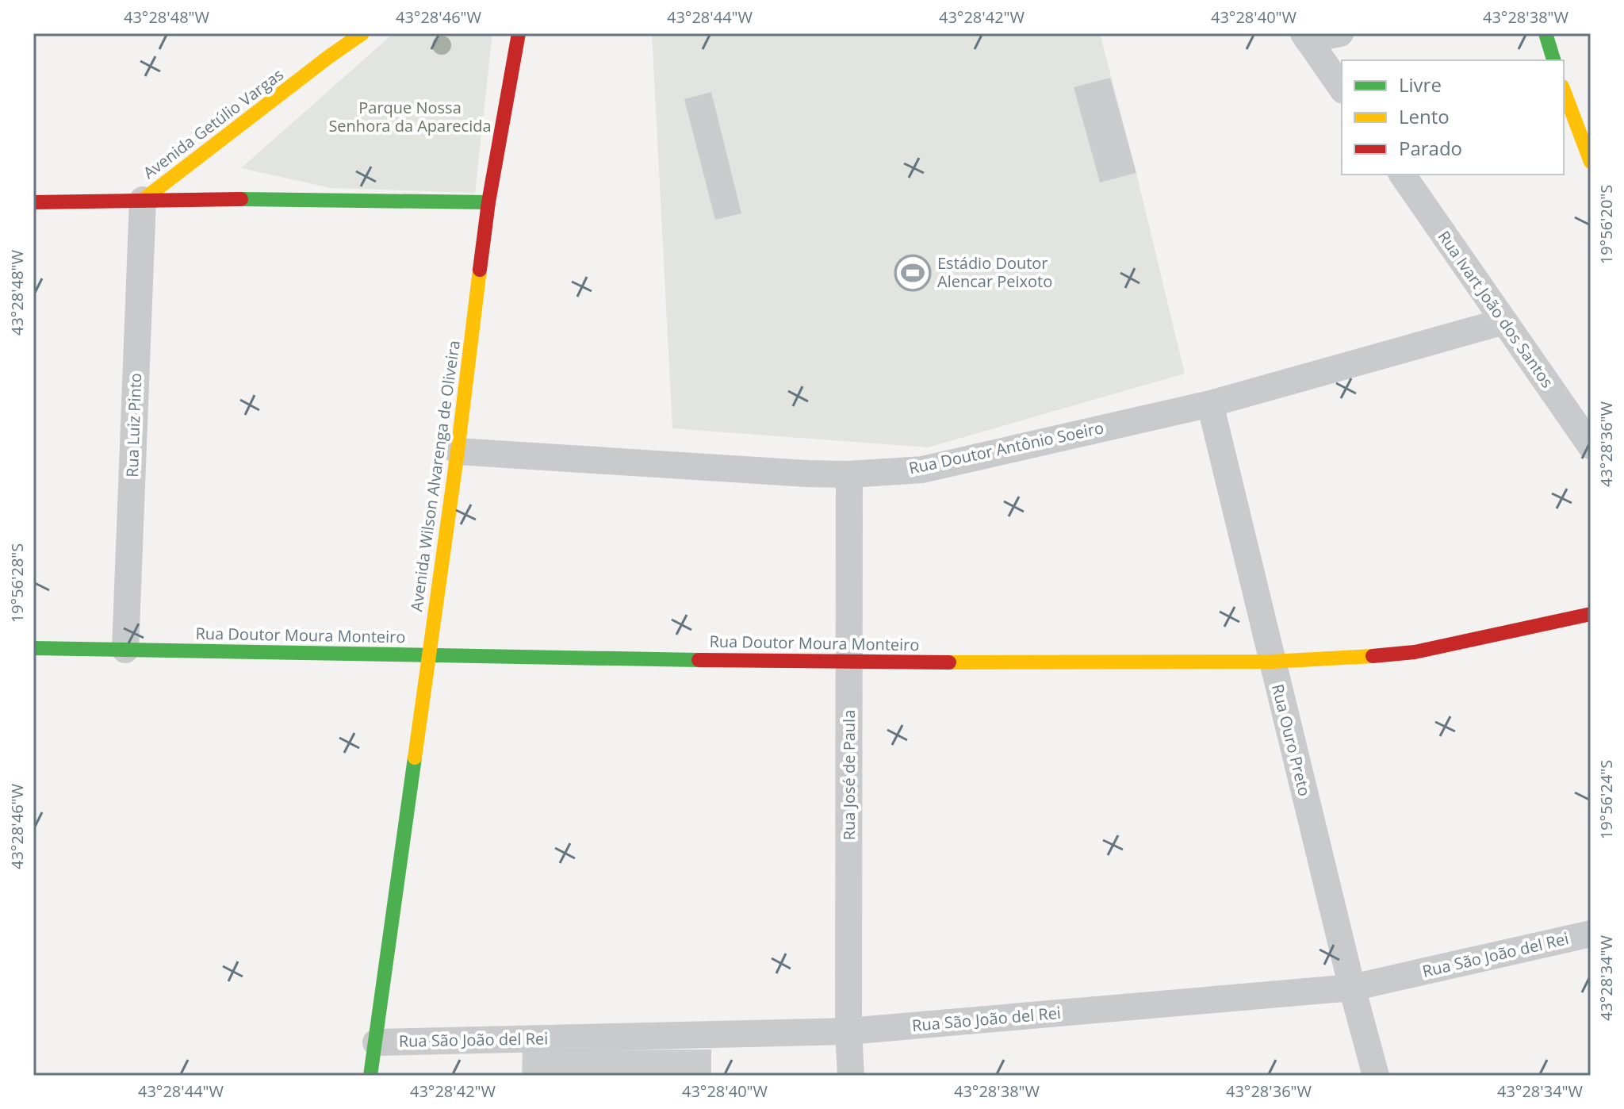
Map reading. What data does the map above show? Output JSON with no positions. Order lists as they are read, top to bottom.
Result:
{
  "streets": {
    "street": [
      "Avenida Getúlio Vargas",
      "Rua Ivart João dos Santos",
      "Rua Luiz Pinto",
      "Rua Doutor Antônio Soeiro",
      "Avenida Wilson Alvarenga de Oliveira",
      "Rua Doutor Moura Monteiro",
      "Rua Ouro Preto",
      "Rua José de Paula",
      "Rua São João del Rei"
    ]
  },
  "crossings": [
    ["Avenida Getúlio Vargas", "Rua Luiz Pinto"],
    ["Rua Ivart João dos Santos", "Rua Doutor Antônio Soeiro"],
    ["Rua Luiz Pinto", "Rua Doutor Moura Monteiro"],
    ["Rua Doutor Antônio Soeiro", "Avenida Wilson Alvarenga de Oliveira"],
    ["Rua Doutor Antônio Soeiro", "Rua Ouro Preto"],
    ["Rua Doutor Antônio Soeiro", "Rua José de Paula"],
    ["Avenida Wilson Alvarenga de Oliveira", "Rua Doutor Moura Monteiro"],
    ["Avenida Wilson Alvarenga de Oliveira", "Rua São João del Rei"],
    ["Rua Doutor Moura Monteiro", "Rua Ouro Preto"],
    ["Rua Doutor Moura Monteiro", "Rua José de Paula"],
    ["Rua Ouro Preto", "Rua São João del Rei"],
    ["Rua José de Paula", "Rua São João del Rei"]
  ],
  "parks": ["Parque Nossa Senhora da Aparecida"],
  "places": {
    "sports": ["Estádio Doutor Alencar Peixoto"]
  },
  "legend": ["Livre", "Lento", "Parado"],
  "coordinates": [
    "43°28'48\"W",
    "43°28'46\"W",
    "43°28'44\"W",
    "43°28'42\"W",
    "43°28'40\"W",
    "43°28'38\"W",
    "19°56'20\"S",
    "43°28'36\"W",
    "19°56'28\"S",
    "19°56'24\"S",
    "43°28'34\"W"
  ]
}
